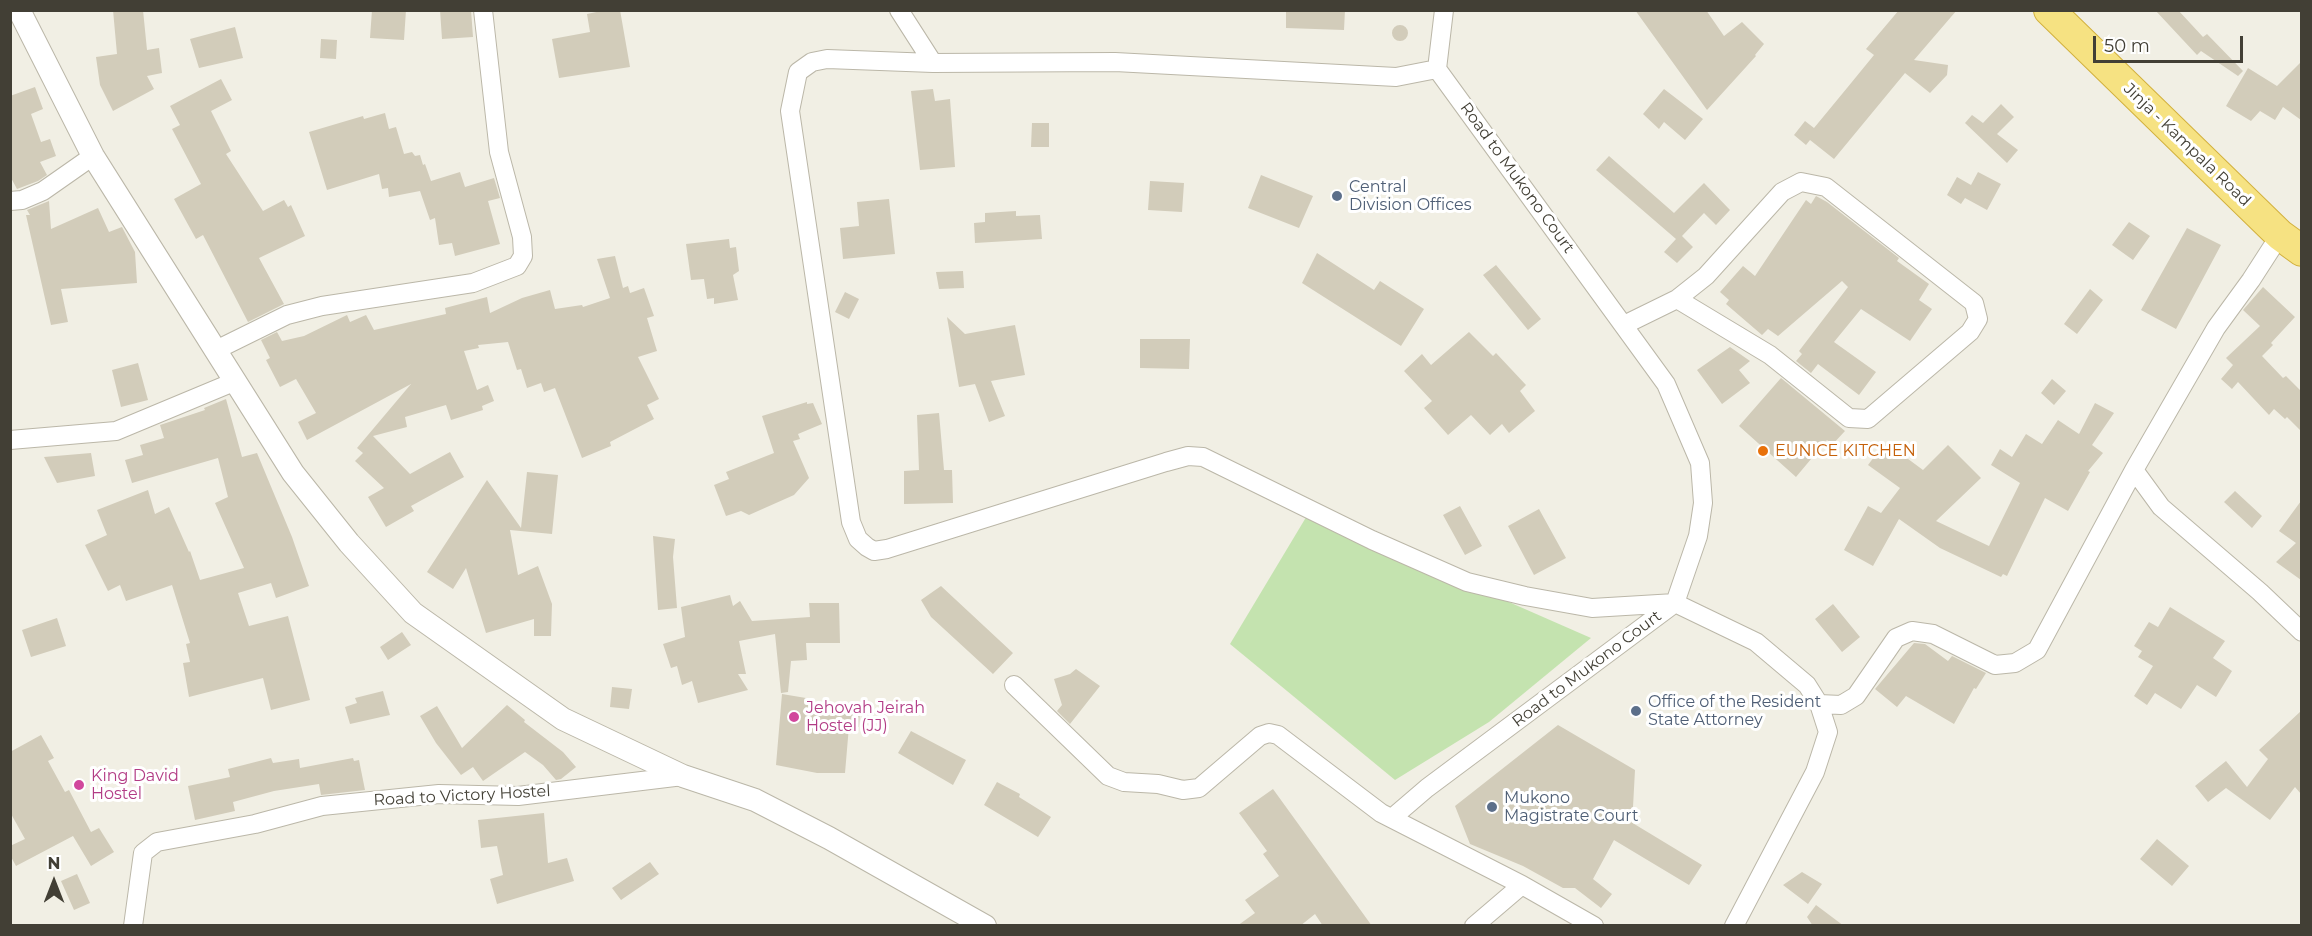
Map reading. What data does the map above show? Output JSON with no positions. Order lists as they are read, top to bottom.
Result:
{
  "streets": {
    "highway": ["Jinja - Kampala Road"],
    "street": ["Road to Mukono Court", "Road to Victory Hostel"]
  },
  "places": [
    "Central Division Offices",
    "EUNICE KITCHEN",
    "Office of the Resident State Attorney",
    "Jehovah Jeirah Hostel (JJ)",
    "King David Hostel",
    "Mukono Magistrate Court"
  ],
  "scale_bar": "50 m",
  "north": "top"
}
